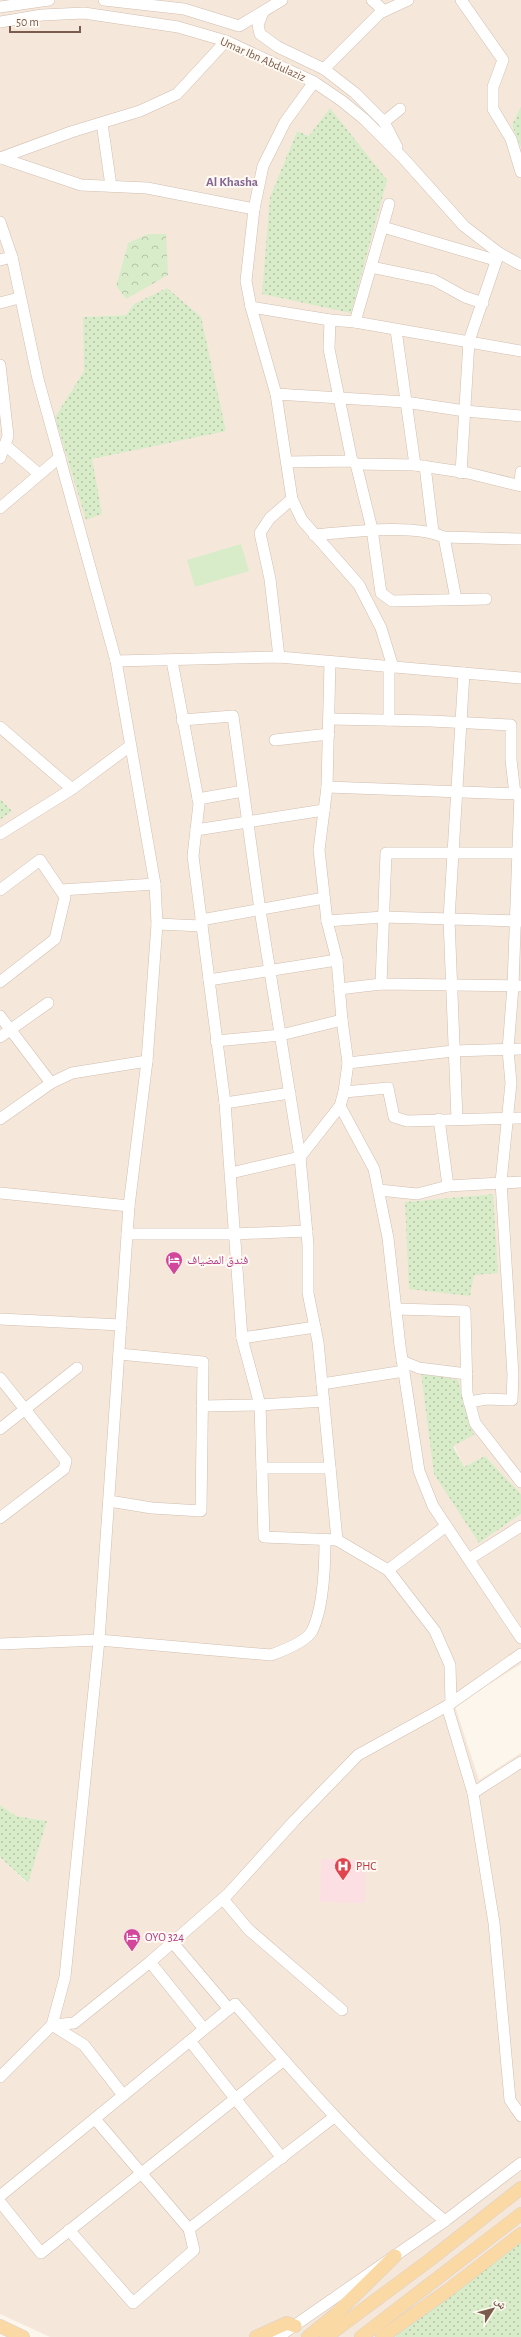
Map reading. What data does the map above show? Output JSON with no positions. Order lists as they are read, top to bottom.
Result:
{
  "streets": {
    "street": ["Umar Ibn Abdulaziz"]
  },
  "districts": ["Al Khasha"],
  "places": {
    "hotel": ["فندق المضياف", "OYO 324"],
    "hospital": ["PHC"]
  },
  "scale_bar": "50 m",
  "north": "top right"
}
